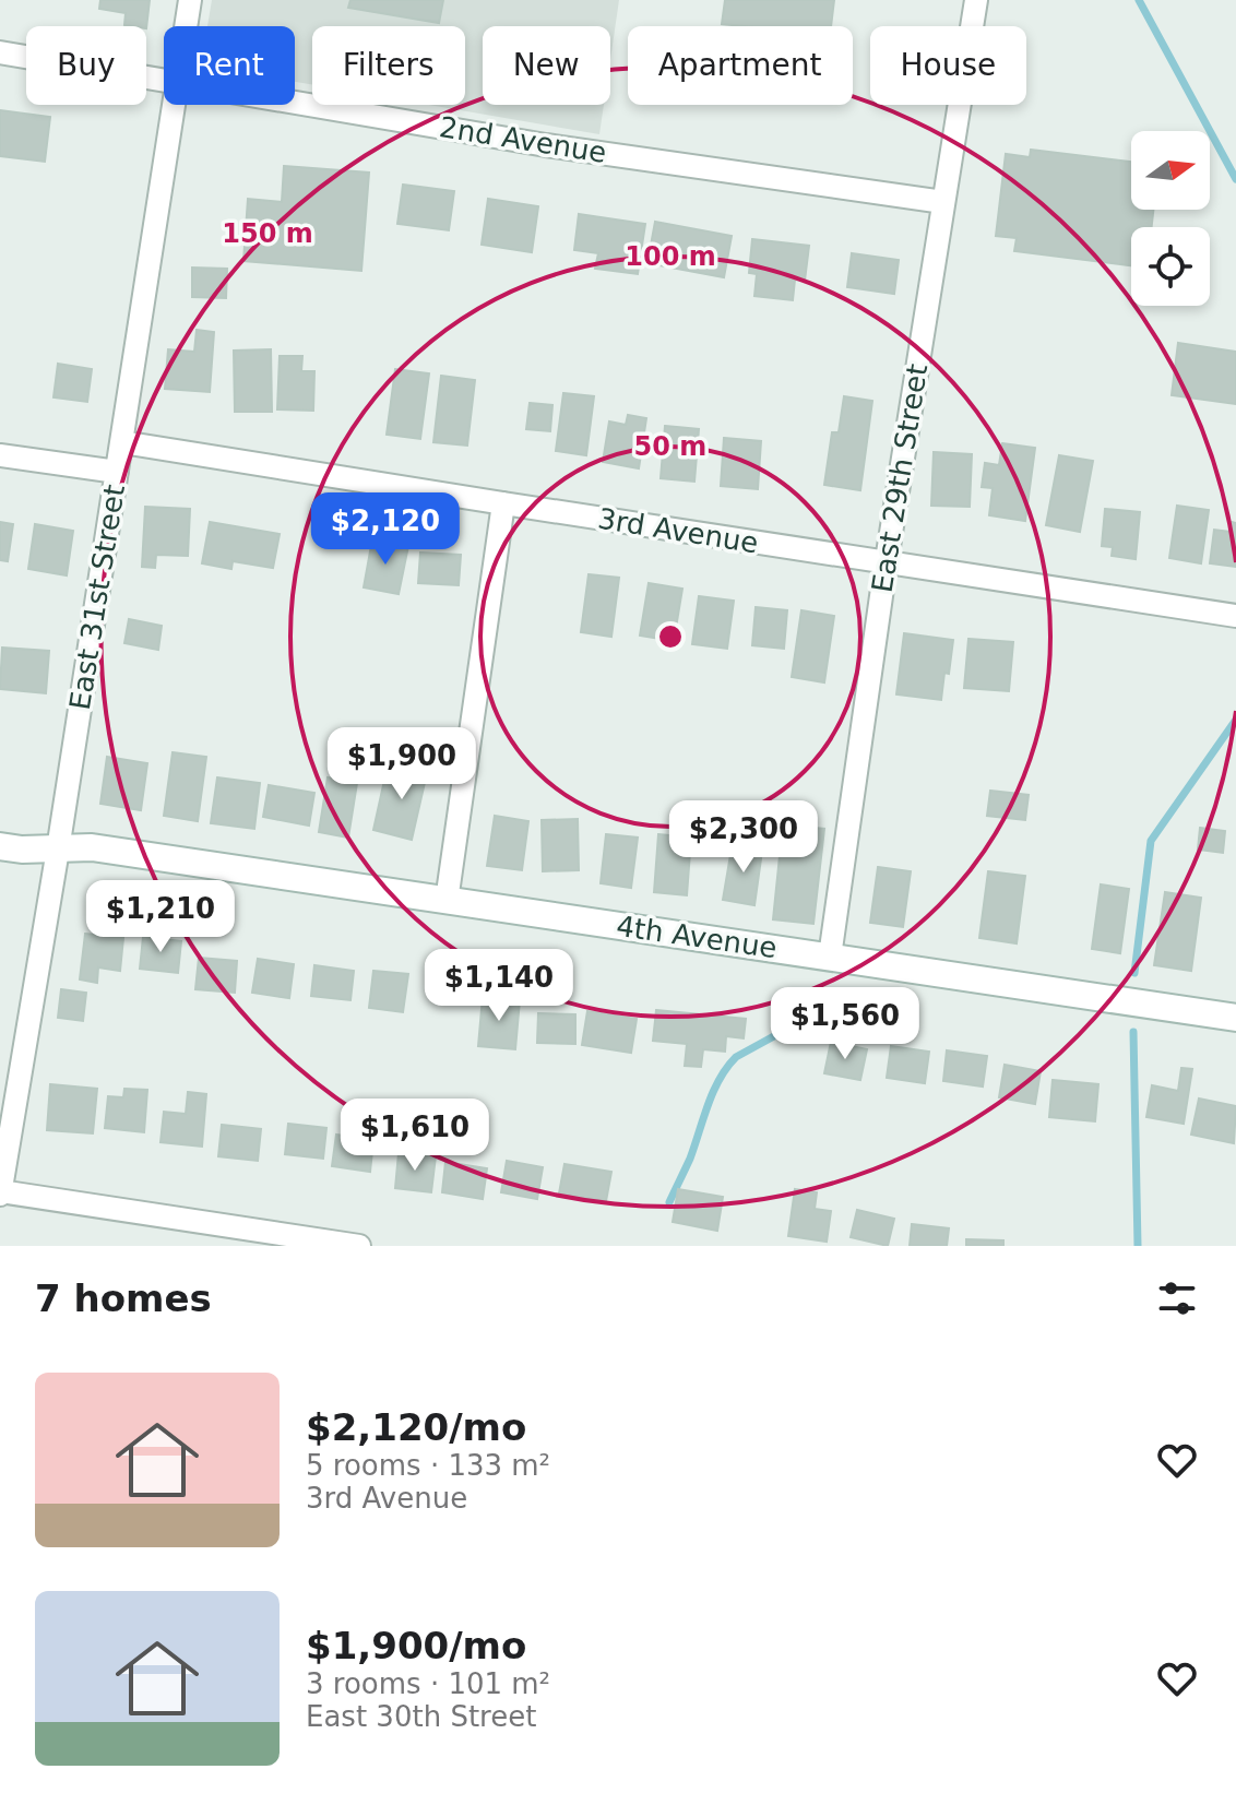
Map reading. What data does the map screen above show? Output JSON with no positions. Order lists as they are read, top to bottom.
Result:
{
  "streets": {
    "main road": ["4th Avenue"],
    "street": [
      "2nd Avenue",
      "East 29th Street",
      "3rd Avenue",
      "East 31st Street"
    ]
  },
  "crossings": [
    ["2nd Avenue", "East 29th Street"],
    ["East 29th Street", "3rd Avenue"],
    ["East 29th Street", "4th Avenue"],
    ["3rd Avenue", "East 31st Street"],
    ["East 31st Street", "4th Avenue"]
  ],
  "north": "right",
  "page": {
    "chip": [
      "Buy",
      "Rent",
      "Filters",
      "New",
      "Apartment",
      "House"
    ],
    "price": [
      "$2,120",
      "$1,900",
      "$2,300",
      "$1,210",
      "$1,140",
      "$1,560",
      "$1,610"
    ],
    "heading": "7 homes",
    "list": [
      {
        "name": "$2,120/mo",
        "note": "5 rooms · 133 m² · 3rd Avenue"
      },
      {
        "name": "$1,900/mo",
        "note": "3 rooms · 101 m² · East 30th Street"
      }
    ]
  },
  "rings": ["150 m", "100 m", "50 m"]
}
